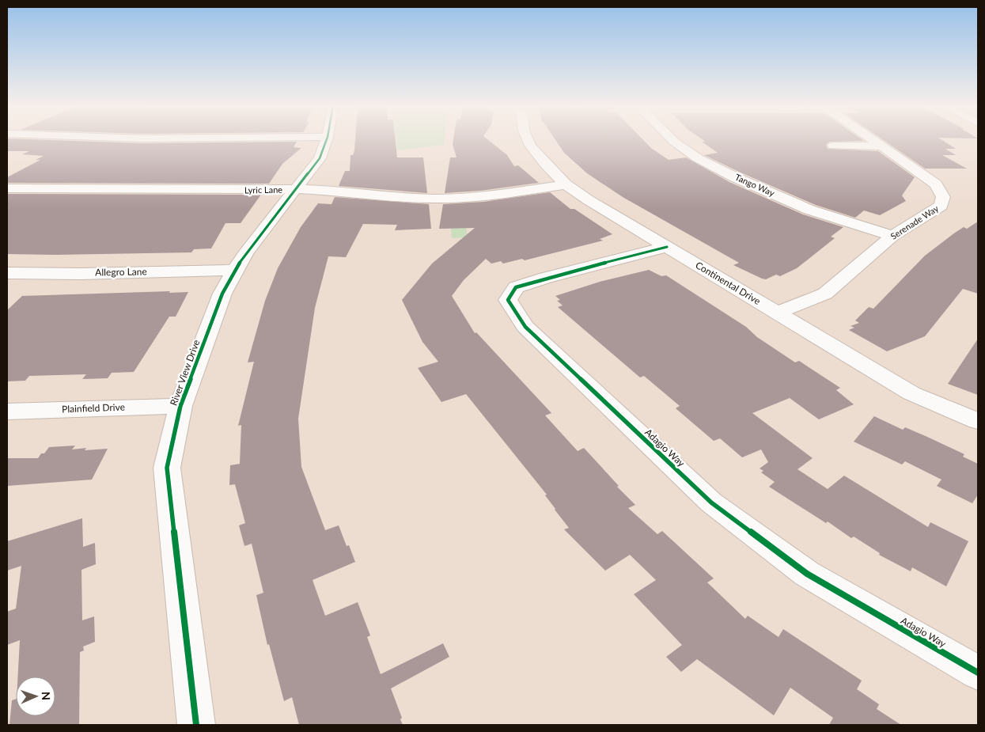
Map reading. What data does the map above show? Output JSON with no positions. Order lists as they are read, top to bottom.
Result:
{
  "streets": {
    "street": [
      "Tango Way",
      "Lyric Lane",
      "Serenade Way",
      "Allegro Lane",
      "Continental Drive",
      "River View Drive",
      "Plainfield Drive",
      "Adagio Way"
    ]
  },
  "crossings": [
    ["Tango Way", "Serenade Way"],
    ["Lyric Lane", "Continental Drive"],
    ["Lyric Lane", "River View Drive"],
    ["Serenade Way", "Continental Drive"],
    ["Allegro Lane", "River View Drive"],
    ["Continental Drive", "Adagio Way"],
    ["River View Drive", "Plainfield Drive"]
  ],
  "north": "right"
}
